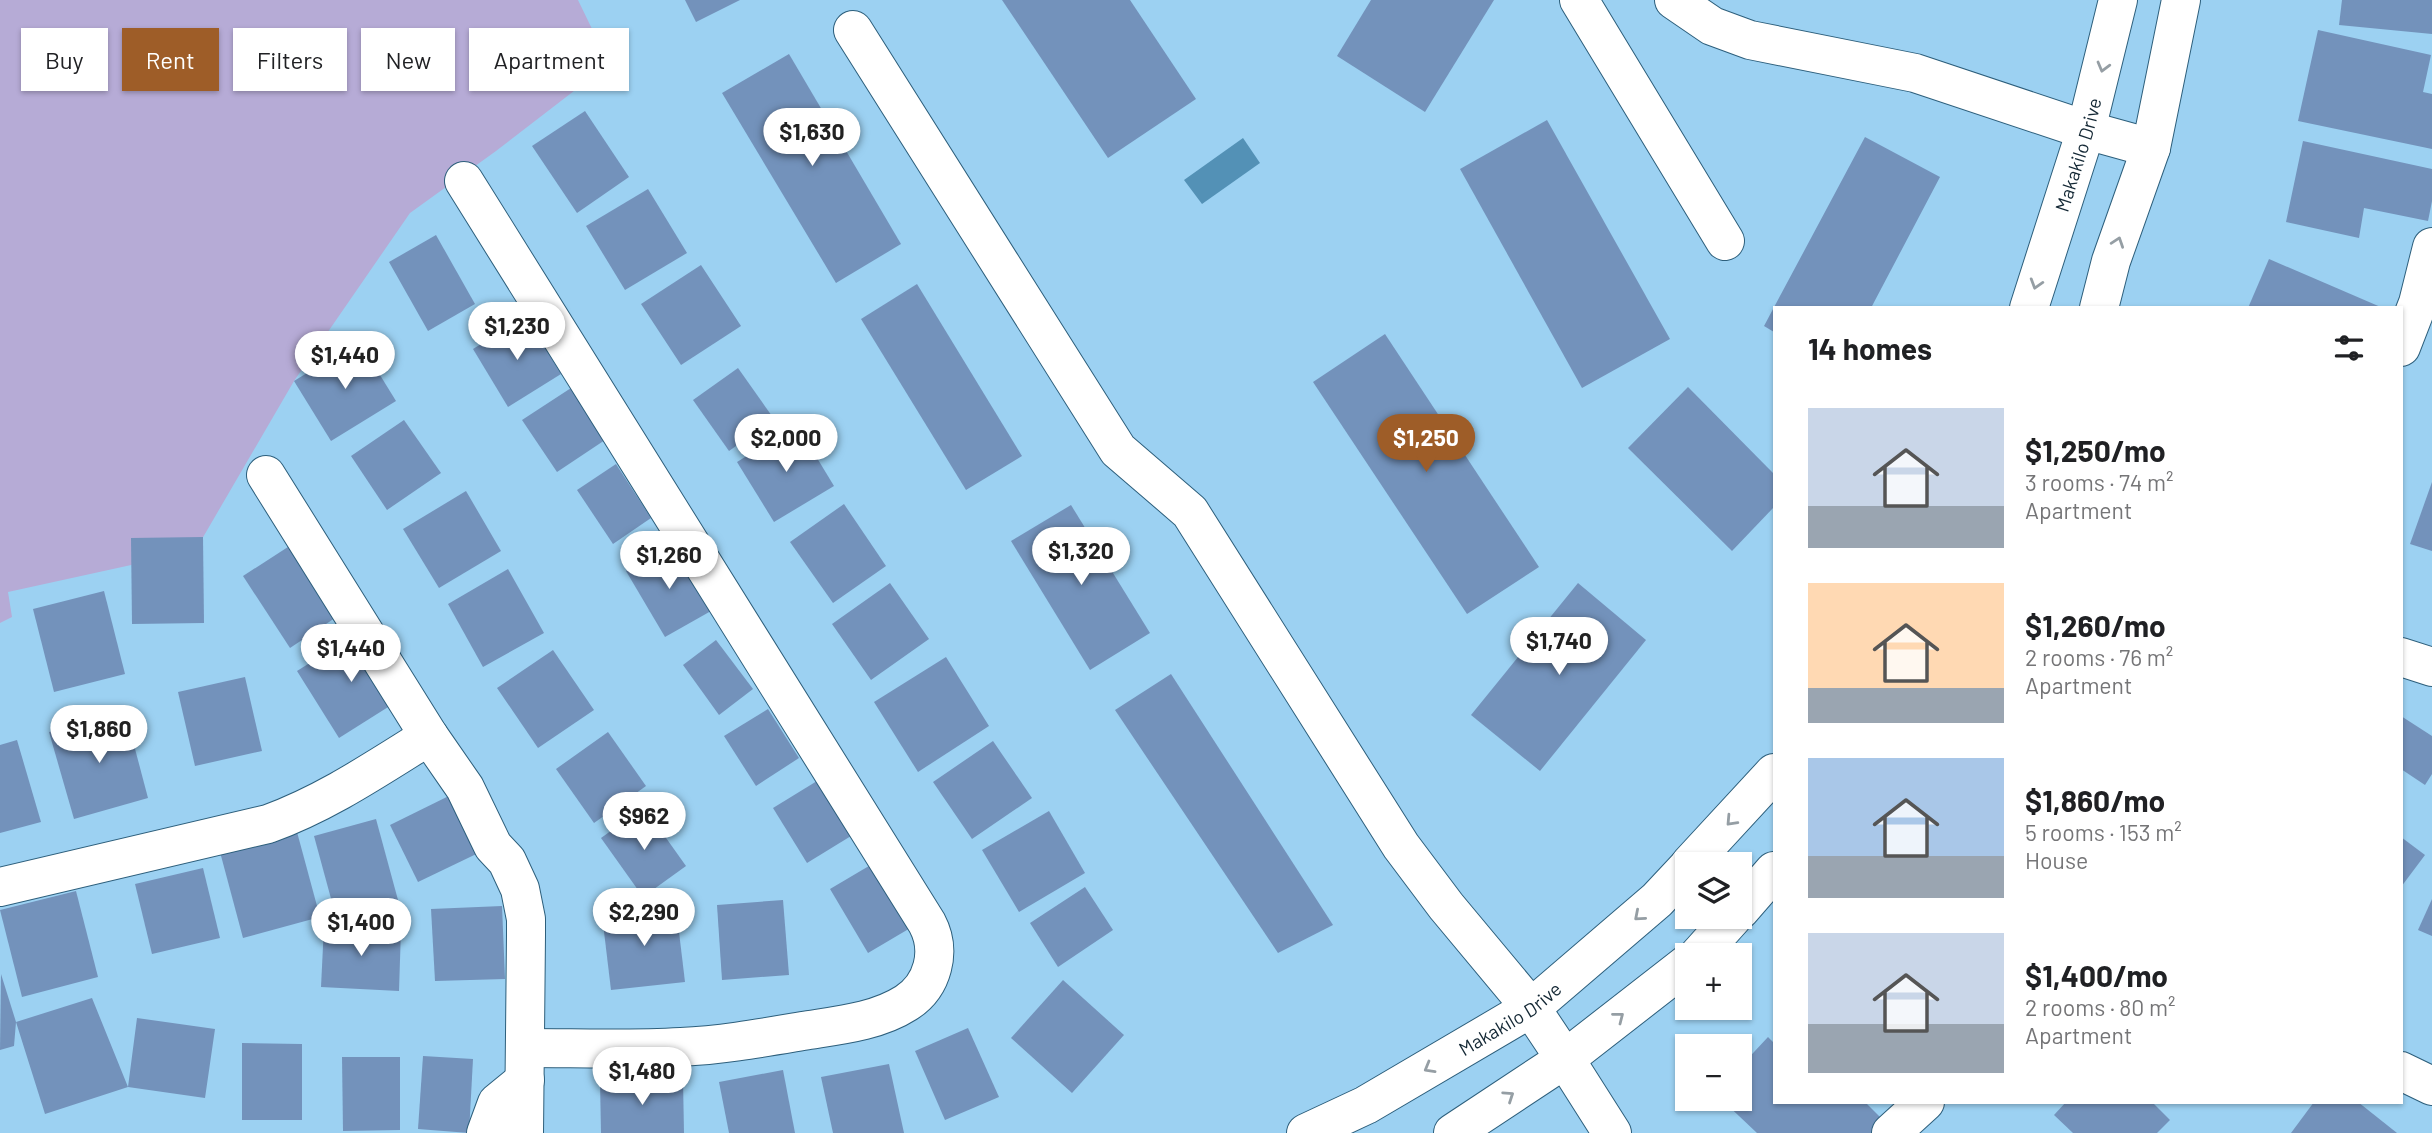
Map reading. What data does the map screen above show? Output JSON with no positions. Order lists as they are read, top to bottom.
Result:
{
  "streets": {
    "main road": ["Makakilo Drive"]
  },
  "page": {
    "chip": [
      "Buy",
      "Rent",
      "Filters",
      "New",
      "Apartment"
    ],
    "price": [
      "$1,630",
      "$1,230",
      "$1,440",
      "$2,000",
      "$1,250",
      "$1,320",
      "$1,260",
      "$1,740",
      "$1,440",
      "$1,860",
      "$962",
      "$2,290",
      "$1,400",
      "$1,480"
    ],
    "heading": "14 homes",
    "list": [
      {
        "name": "$1,250/mo",
        "note": "3 rooms · 74 m² · Apartment"
      },
      {
        "name": "$1,260/mo",
        "note": "2 rooms · 76 m² · Apartment"
      },
      {
        "name": "$1,860/mo",
        "note": "5 rooms · 153 m² · House"
      },
      {
        "name": "$1,400/mo",
        "note": "2 rooms · 80 m² · Apartment"
      }
    ],
    "map_buttons": ["+", "−"]
  }
}
